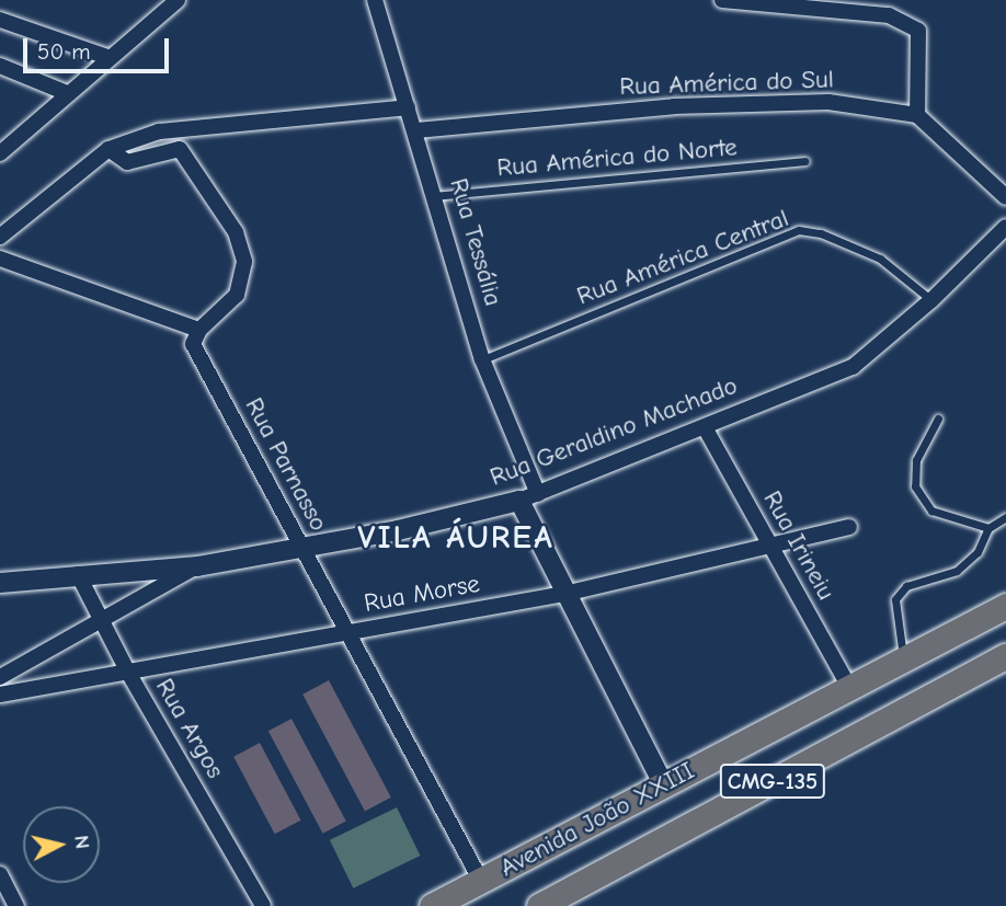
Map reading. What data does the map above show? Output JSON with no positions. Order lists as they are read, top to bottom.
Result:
{
  "streets": {
    "main road": ["CMG-135", "Avenida João XXIII"],
    "street": [
      "Rua América do Sul",
      "Rua Tessália",
      "Rua Geraldino Machado",
      "Rua Parnasso",
      "Rua Irineiu",
      "Rua Morse",
      "Rua Argos"
    ],
    "lane": ["Rua América do Norte", "Rua América Central"]
  },
  "crossings": [
    ["Rua América do Sul", "Rua Tessália"],
    ["Rua América do Norte", "Rua Tessália"],
    ["Rua Tessália", "Rua América Central"],
    ["Rua Tessália", "Rua Geraldino Machado"],
    ["Rua Tessália", "Rua Morse"],
    ["Rua Tessália", "Avenida João XXIII"],
    ["Rua América Central", "Rua Geraldino Machado"],
    ["Rua Geraldino Machado", "Rua Parnasso"],
    ["Rua Geraldino Machado", "Rua Irineiu"],
    ["Rua Geraldino Machado", "Rua Argos"],
    ["Rua Parnasso", "Rua Morse"],
    ["Rua Parnasso", "Avenida João XXIII"],
    ["Rua Irineiu", "Rua Morse"],
    ["Rua Irineiu", "Avenida João XXIII"],
    ["Rua Morse", "Rua Argos"]
  ],
  "districts": ["VILA ÁUREA"],
  "scale_bar": "50 m",
  "north": "right"
}
